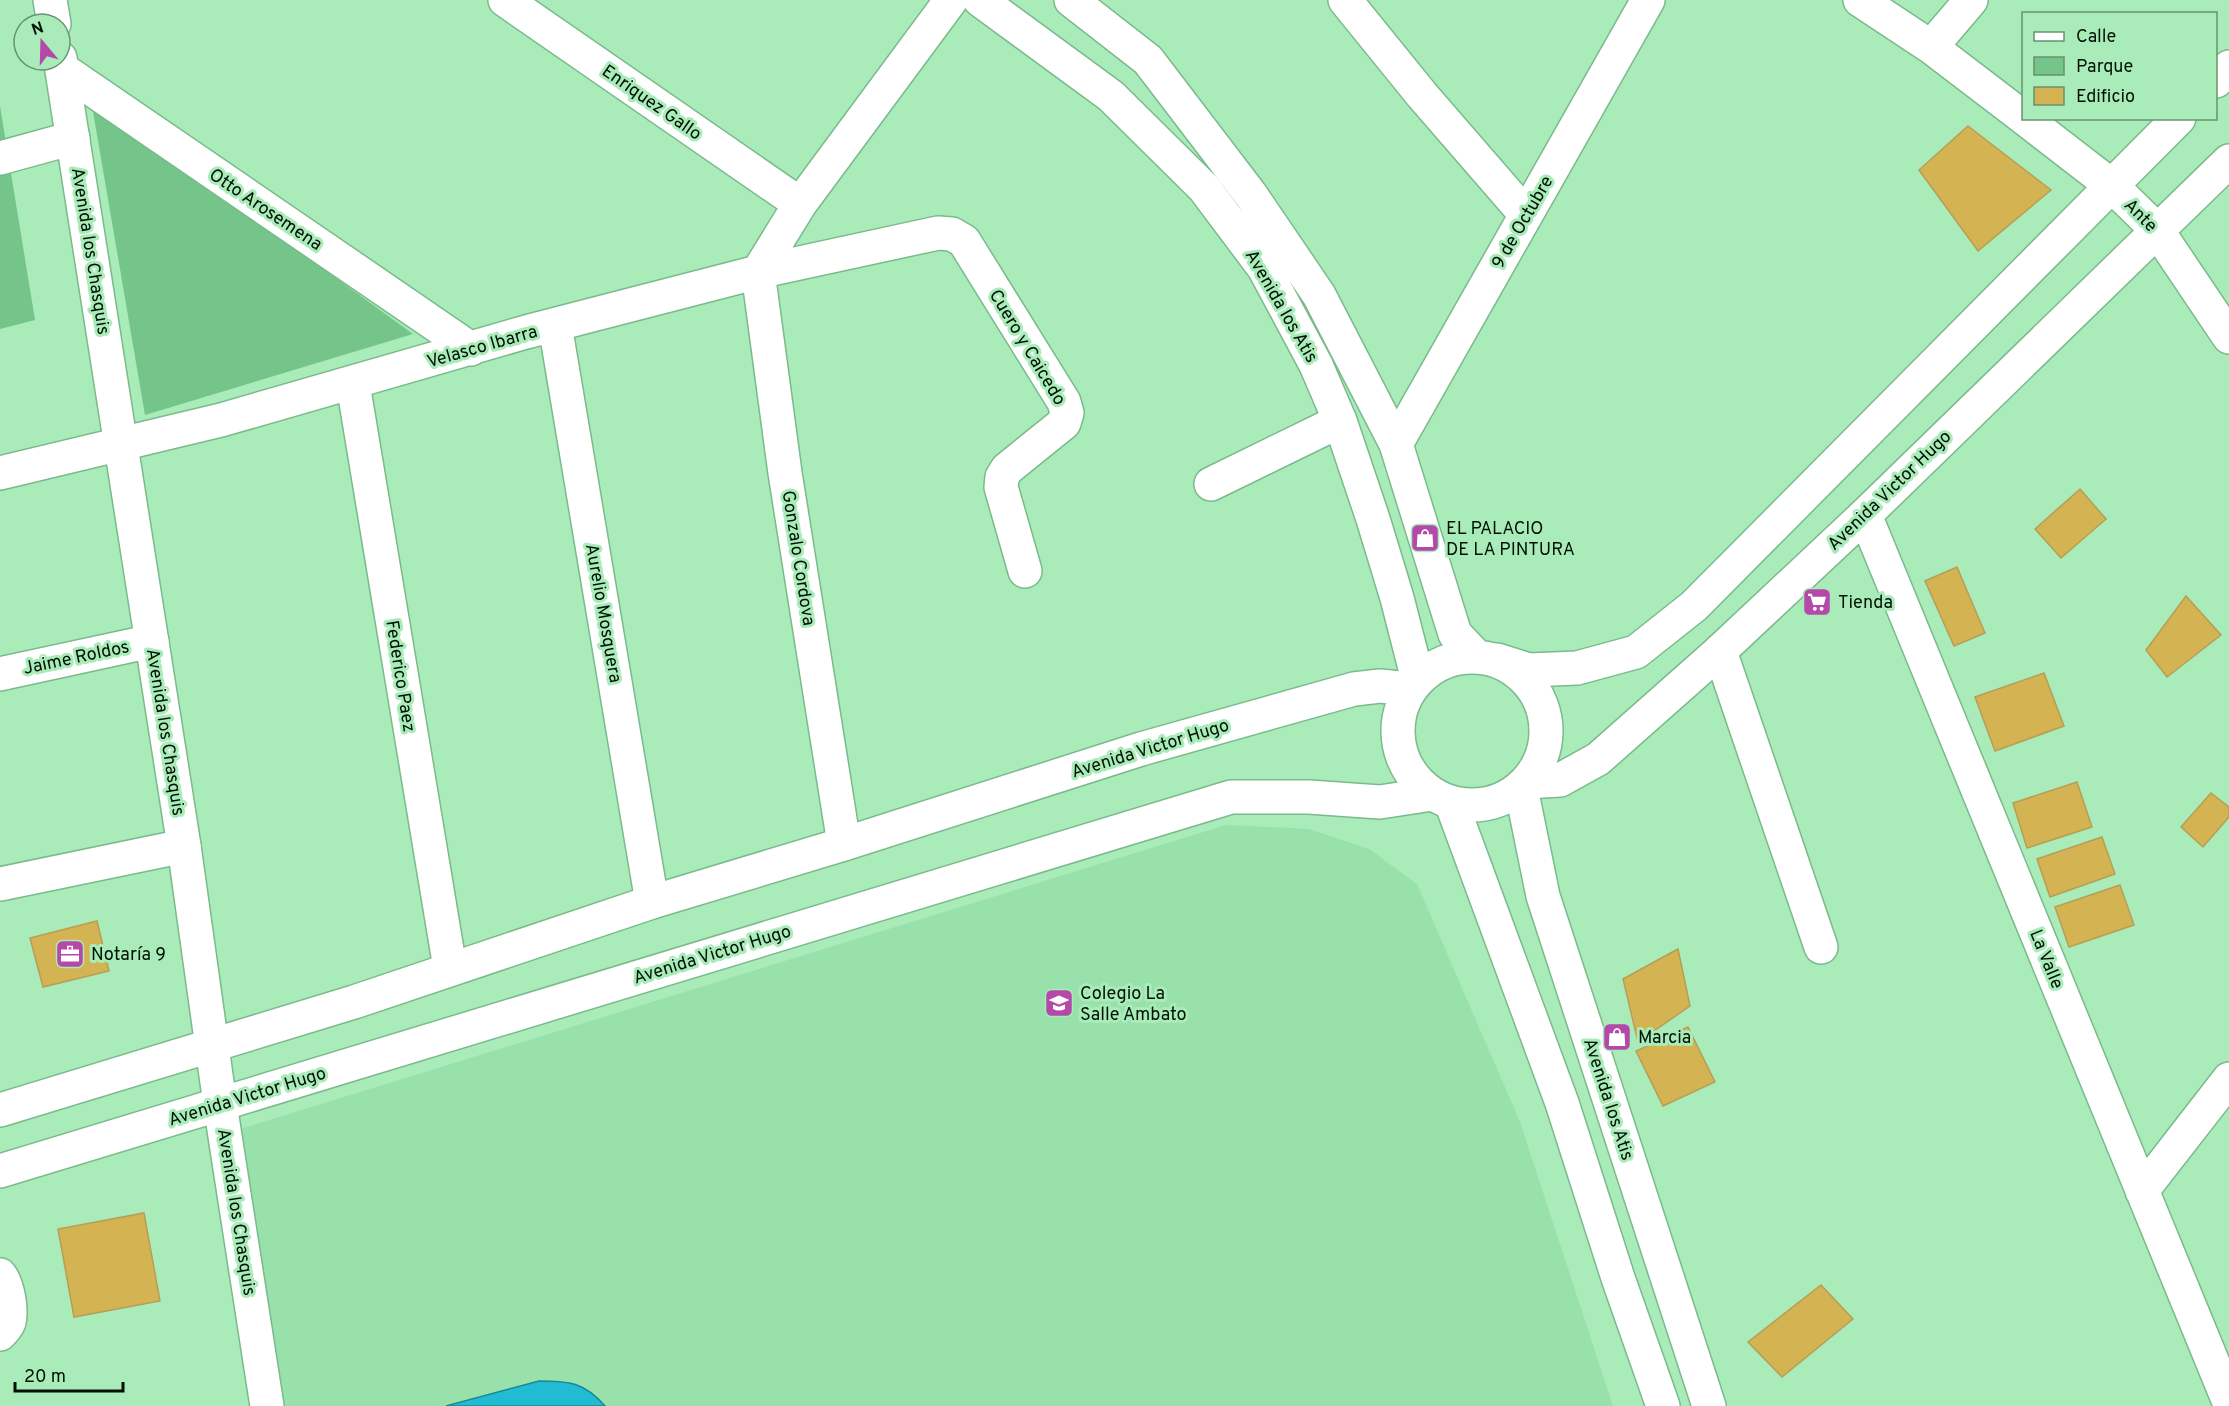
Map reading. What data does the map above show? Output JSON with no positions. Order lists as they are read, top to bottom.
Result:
{
  "streets": {
    "main road": [
      "Enriquez Gallo",
      "Otto Arosemena",
      "Ante",
      "9 de Octubre",
      "Avenida los Chasquis",
      "Avenida los Atis",
      "Velasco Ibarra",
      "Cuero y Caicedo",
      "Avenida Victor Hugo",
      "Gonzalo Cordova",
      "Aurelio Mosquera",
      "Jaime Roldos",
      "Federico Paez",
      "La Valle"
    ]
  },
  "crossings": [
    ["Otto Arosemena", "Velasco Ibarra"],
    ["Ante", "Avenida Victor Hugo"],
    ["9 de Octubre", "Avenida los Atis"],
    ["Avenida los Chasquis", "Velasco Ibarra"],
    ["Avenida los Chasquis", "Avenida Victor Hugo"],
    ["Avenida los Chasquis", "Jaime Roldos"],
    ["Avenida los Atis", "Avenida Victor Hugo"],
    ["Velasco Ibarra", "Cuero y Caicedo"],
    ["Velasco Ibarra", "Gonzalo Cordova"],
    ["Velasco Ibarra", "Aurelio Mosquera"],
    ["Velasco Ibarra", "Federico Paez"],
    ["Avenida Victor Hugo", "Gonzalo Cordova"],
    ["Avenida Victor Hugo", "Aurelio Mosquera"],
    ["Avenida Victor Hugo", "Federico Paez"],
    ["Avenida Victor Hugo", "La Valle"]
  ],
  "places": {
    "shop": ["EL PALACIO DE LA PINTURA", "Marcia"],
    "supermarket": ["Tienda"],
    "office": ["Notaría 9"],
    "school or university": ["Colegio La Salle Ambato"]
  },
  "legend": ["Calle", "Parque", "Edificio"],
  "scale_bar": "20 m",
  "north": "top"
}
